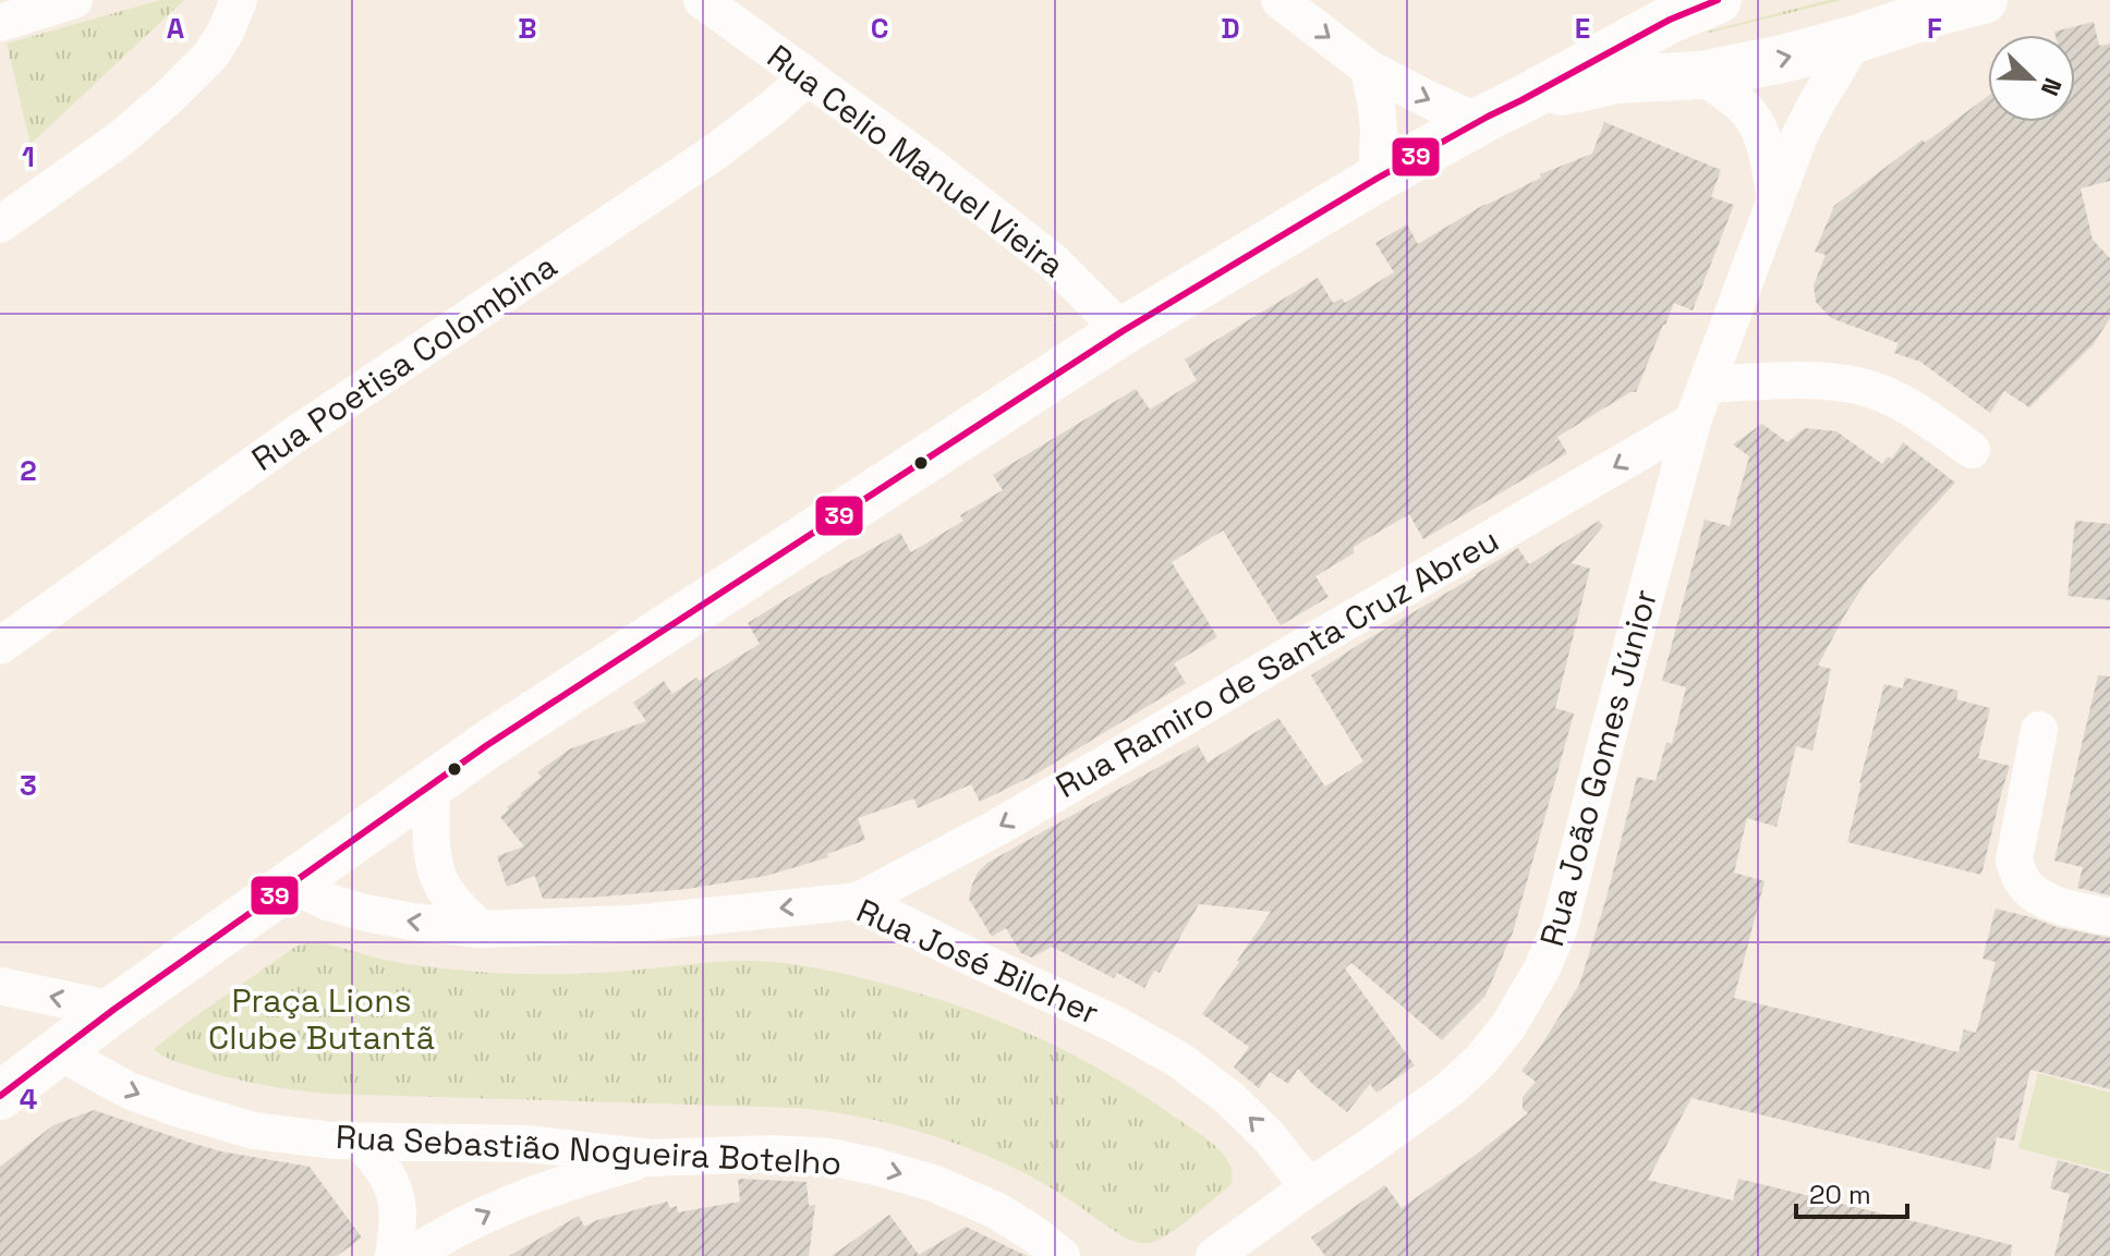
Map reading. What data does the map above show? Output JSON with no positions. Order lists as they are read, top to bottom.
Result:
{
  "streets": {
    "street": [
      "Rua Celio Manuel Vieira",
      "Rua Poetisa Colombina",
      "Rua Ramiro de Santa Cruz Abreu",
      "Rua João Gomes Júnior",
      "Rua José Bilcher",
      "Rua Sebastião Nogueira Botelho"
    ]
  },
  "crossings": [
    ["Rua Celio Manuel Vieira", "Rua Poetisa Colombina"],
    ["Rua Ramiro de Santa Cruz Abreu", "Rua João Gomes Júnior"],
    ["Rua Ramiro de Santa Cruz Abreu", "Rua José Bilcher"],
    ["Rua João Gomes Júnior", "Rua José Bilcher"]
  ],
  "one_way": ["Rua Ramiro de Santa Cruz Abreu", "Rua José Bilcher", "Rua Sebastião Nogueira Botelho"],
  "parks": ["Praça Lions Clube Butantã"],
  "lines": ["transit line 39"],
  "scale_bar": "20 m",
  "north": "bottom right",
  "grid": {
    "columns": [
      "A",
      "B",
      "C",
      "D",
      "E",
      "F"
    ],
    "rows": [
      "1",
      "2",
      "3",
      "4"
    ]
  }
}
